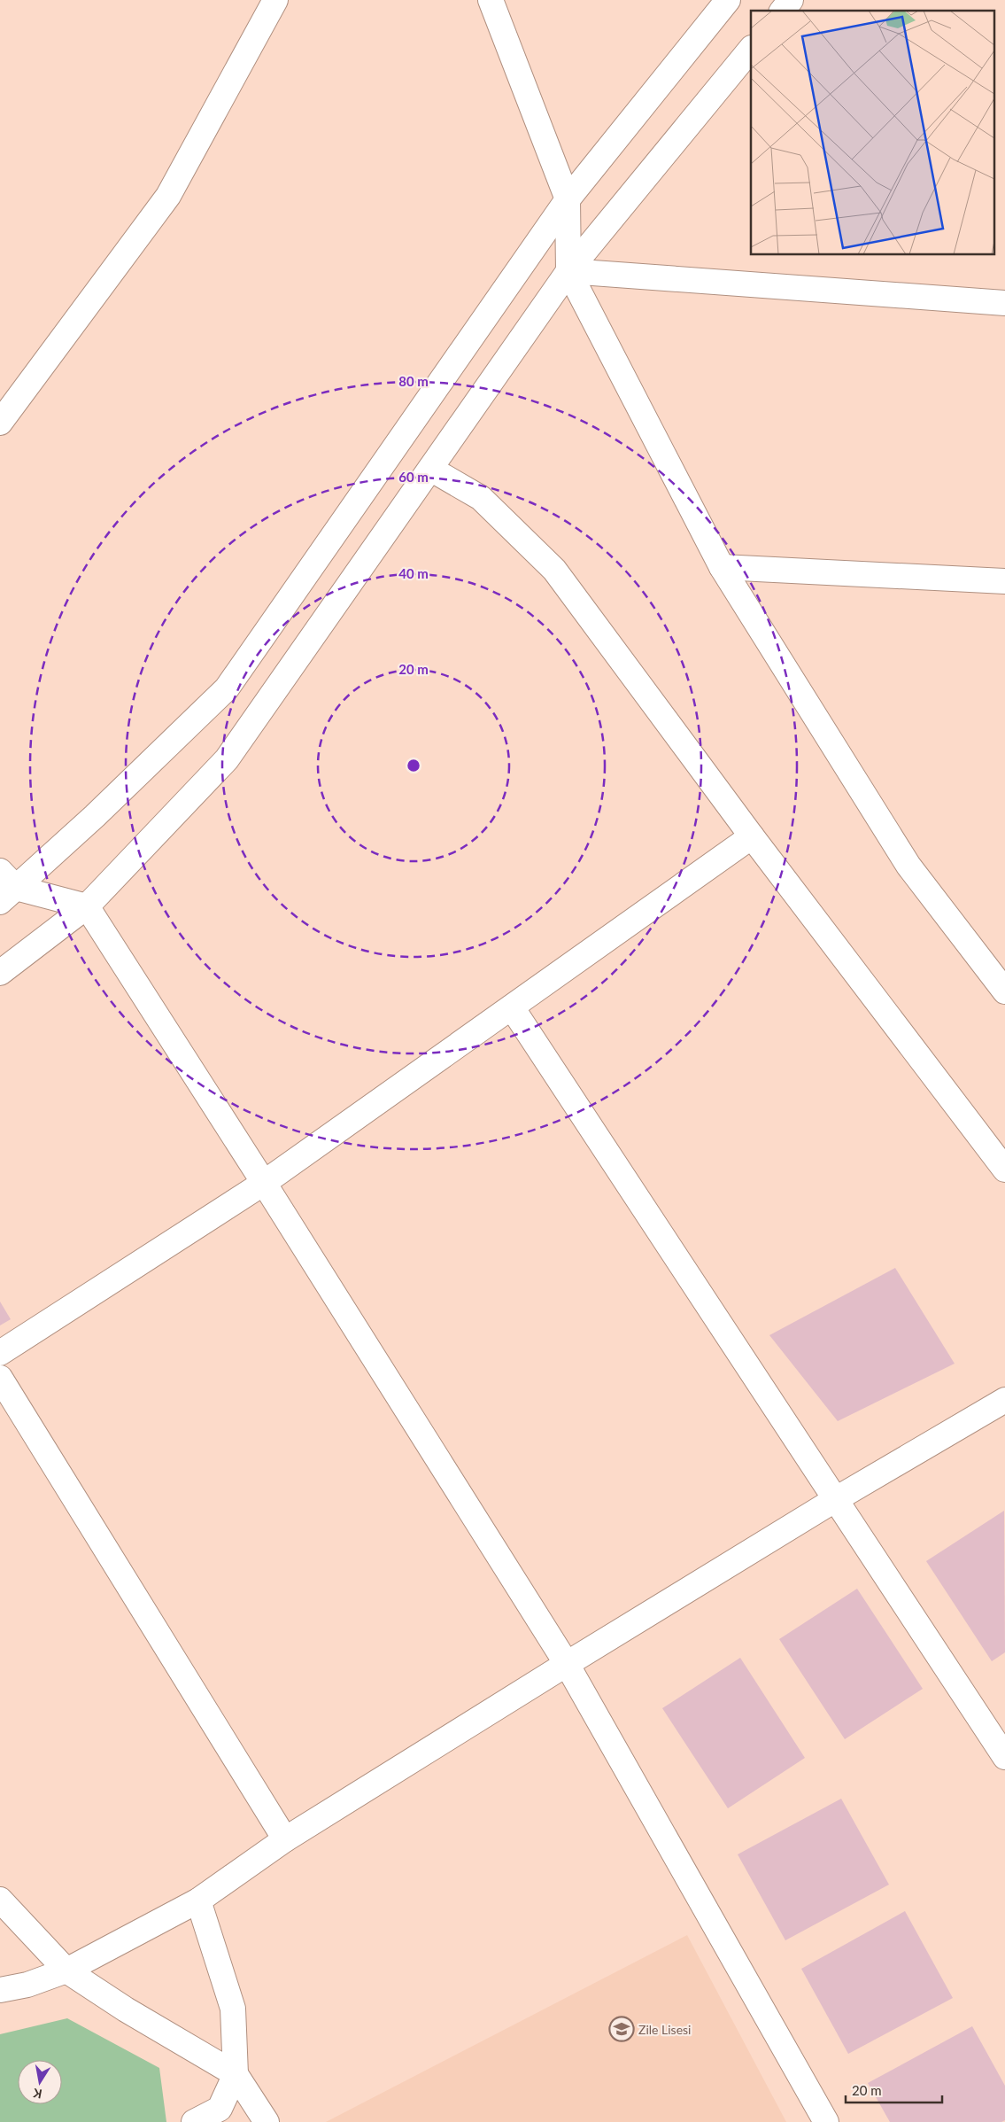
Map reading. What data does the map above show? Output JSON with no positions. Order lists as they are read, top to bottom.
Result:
{
  "places": {
    "school or university": ["Zile Lisesi"]
  },
  "scale_bar": "20 m",
  "north": "bottom",
  "rings": [
    "80 m",
    "60 m",
    "40 m",
    "20 m"
  ]
}
